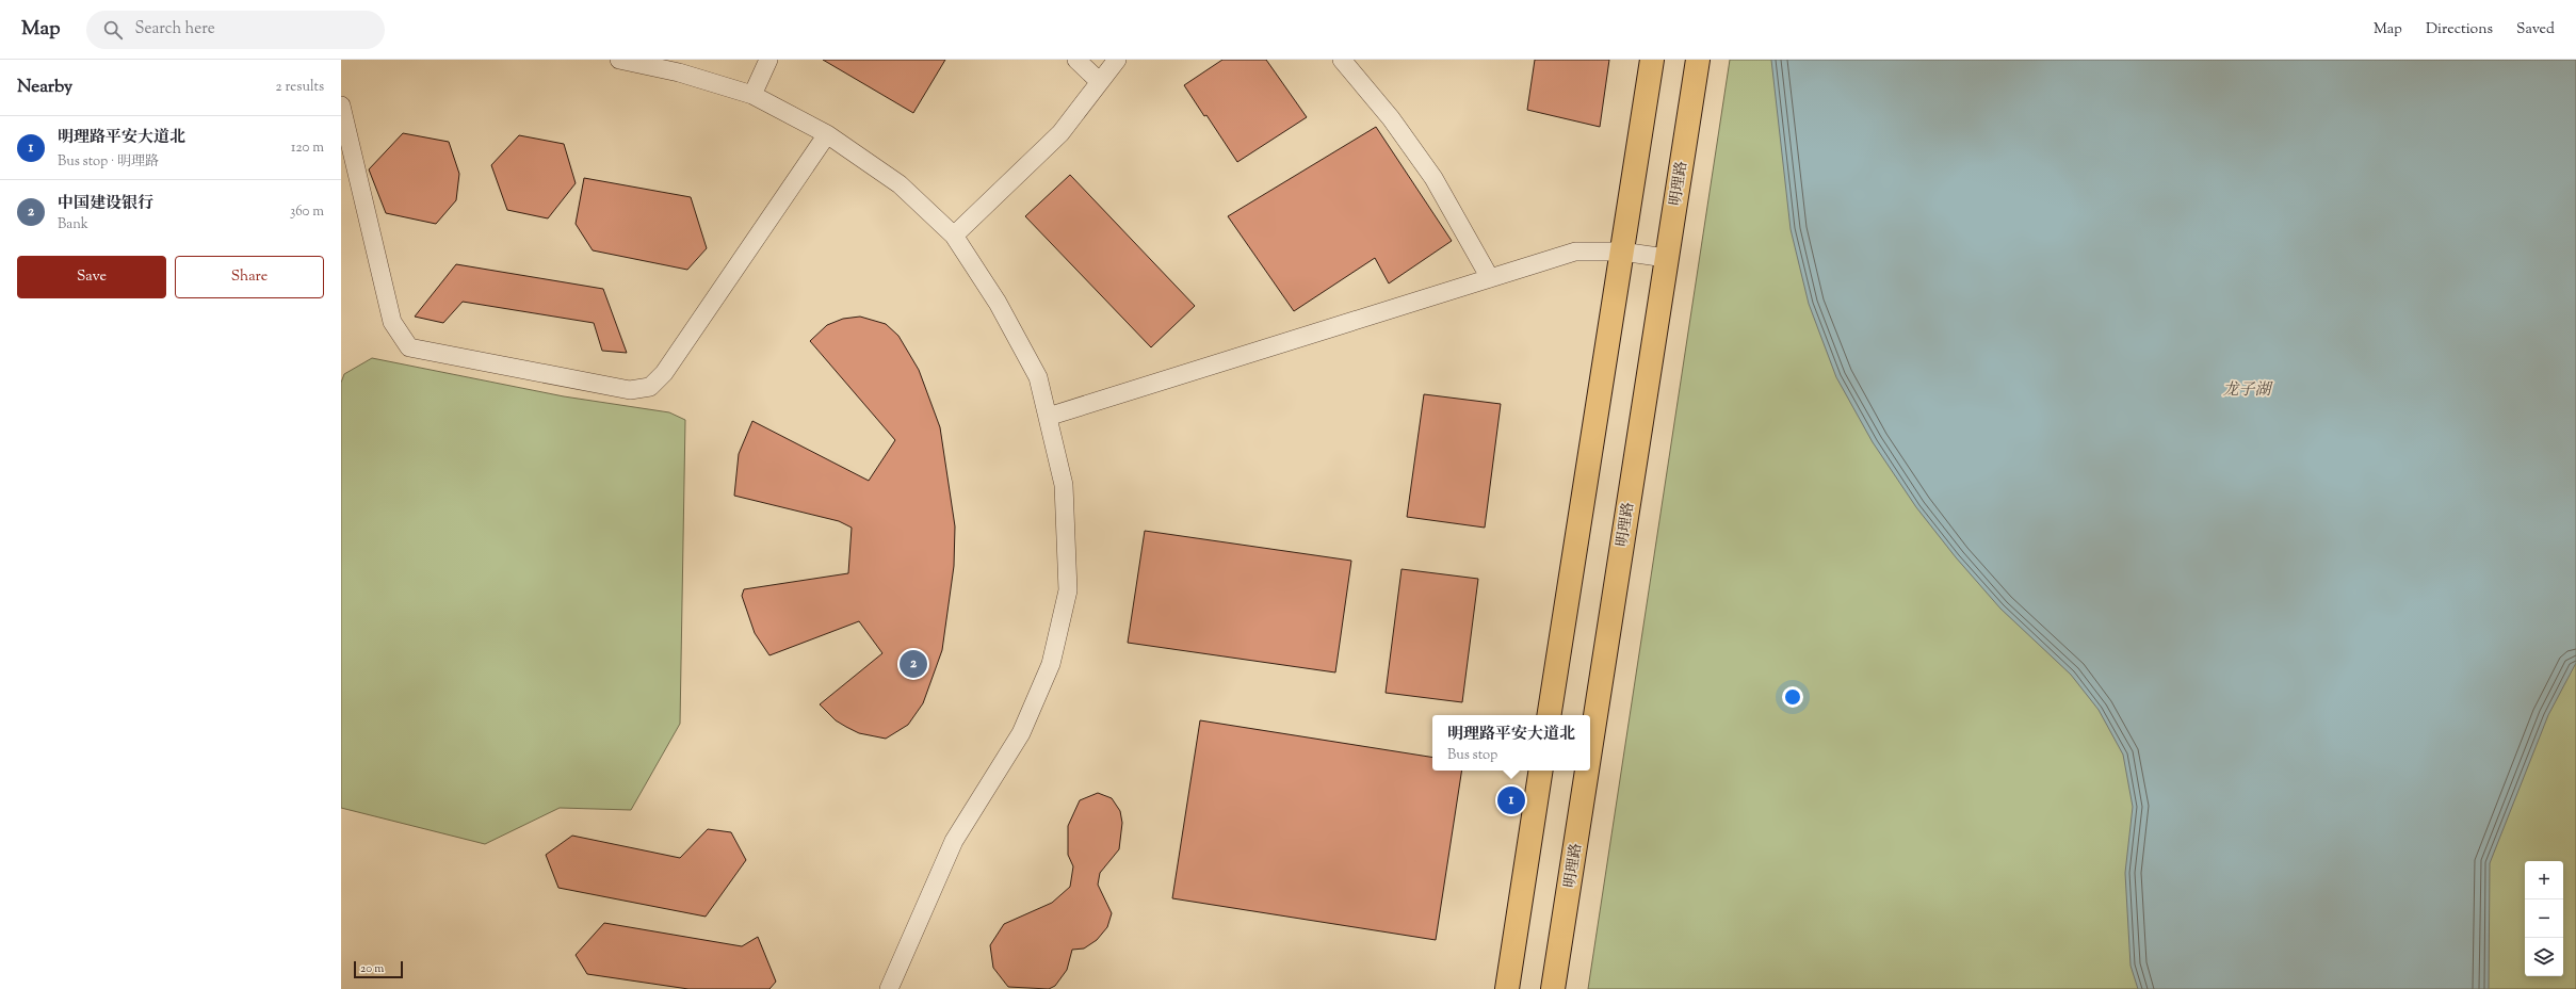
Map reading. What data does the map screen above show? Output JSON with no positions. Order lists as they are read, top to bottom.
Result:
{
  "streets": {
    "main road": ["明理路"]
  },
  "water": ["龙子湖"],
  "scale_bar": "20 m",
  "page": {
    "header": "Map",
    "search": "Search here",
    "nav": ["Map", "Directions", "Saved"],
    "heading": ["Nearby", "2 results"],
    "list": [
      {
        "mark": "1",
        "name": "明理路平安大道北",
        "note": "Bus stop · 明理路",
        "value": "120 m"
      },
      {
        "mark": "2",
        "name": "中国建设银行",
        "note": "Bank",
        "value": "360 m"
      }
    ],
    "buttons": ["Save", "Share"],
    "pins": ["2", "1"],
    "popup": ["明理路平安大道北", "Bus stop"],
    "map_buttons": ["+", "−"],
    "scale": "20 m"
  }
}
